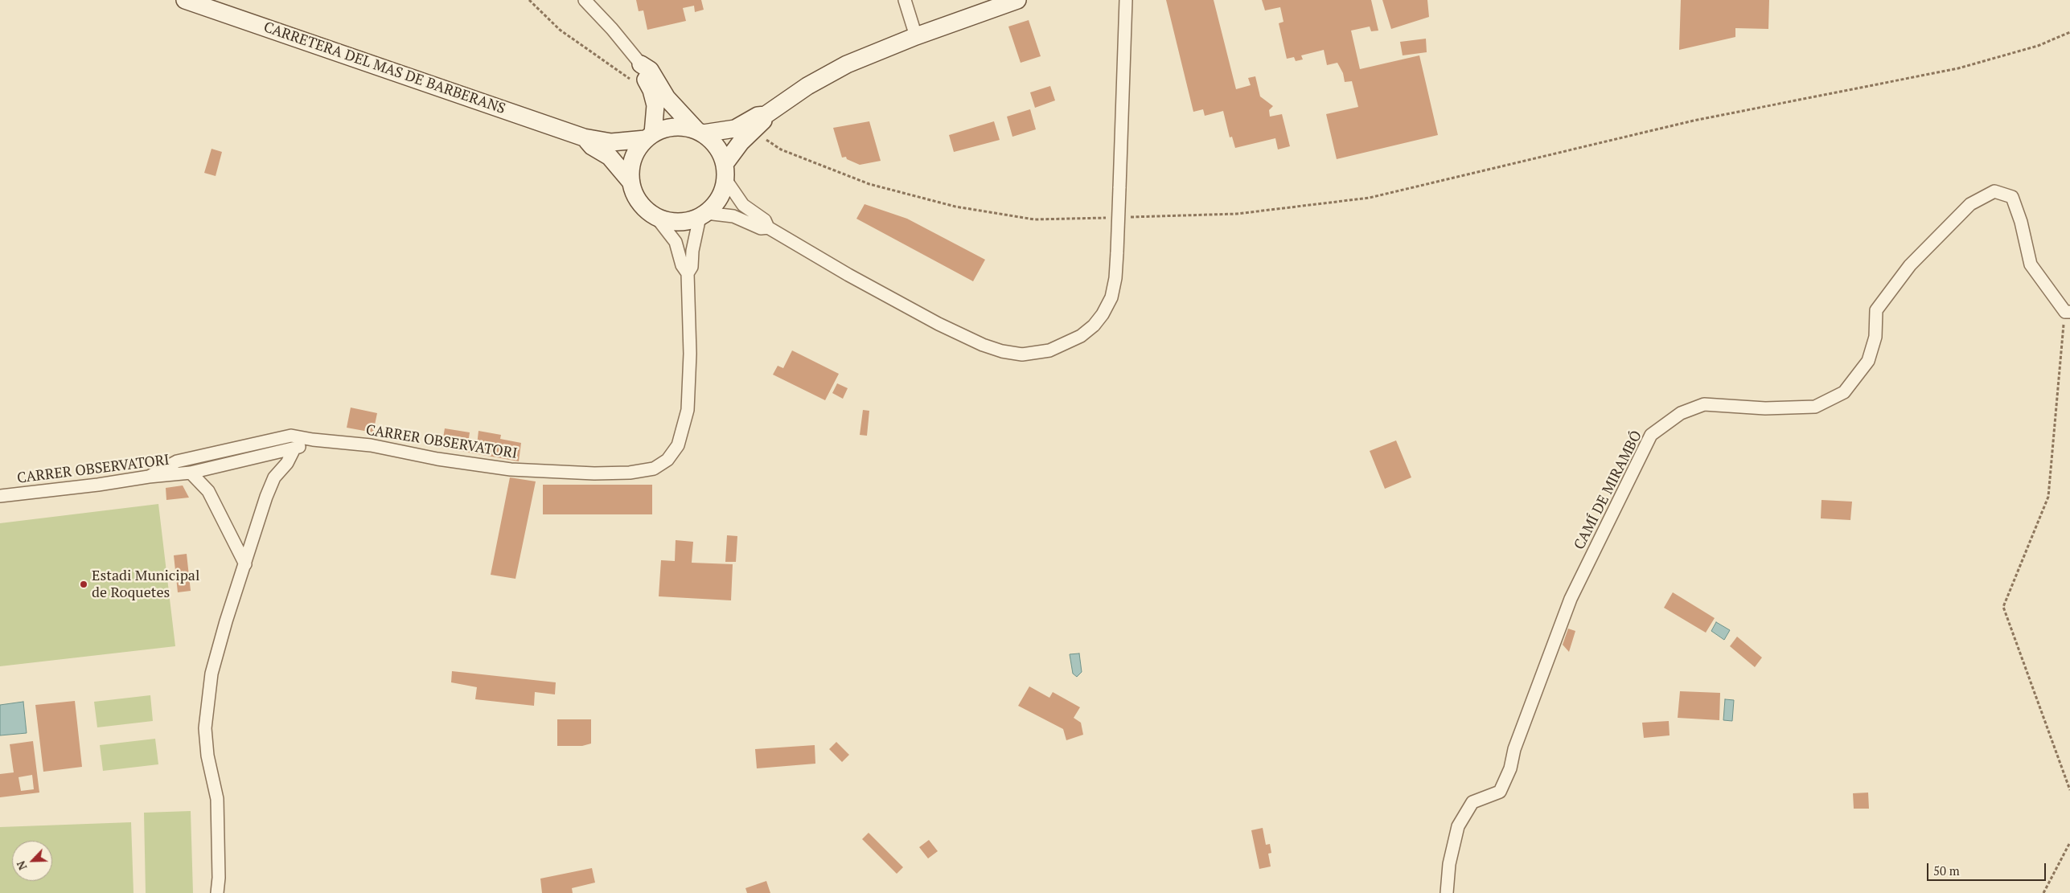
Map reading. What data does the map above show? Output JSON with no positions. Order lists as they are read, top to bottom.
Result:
{
  "streets": {
    "street": ["CARRETERA DEL MAS DE BARBERANS", "CARRER OBSERVATORI", "CAMÍ DE MIRAMBÓ"]
  },
  "places": ["Estadi Municipal de Roquetes"],
  "scale_bar": "50 m",
  "north": "bottom left"
}
